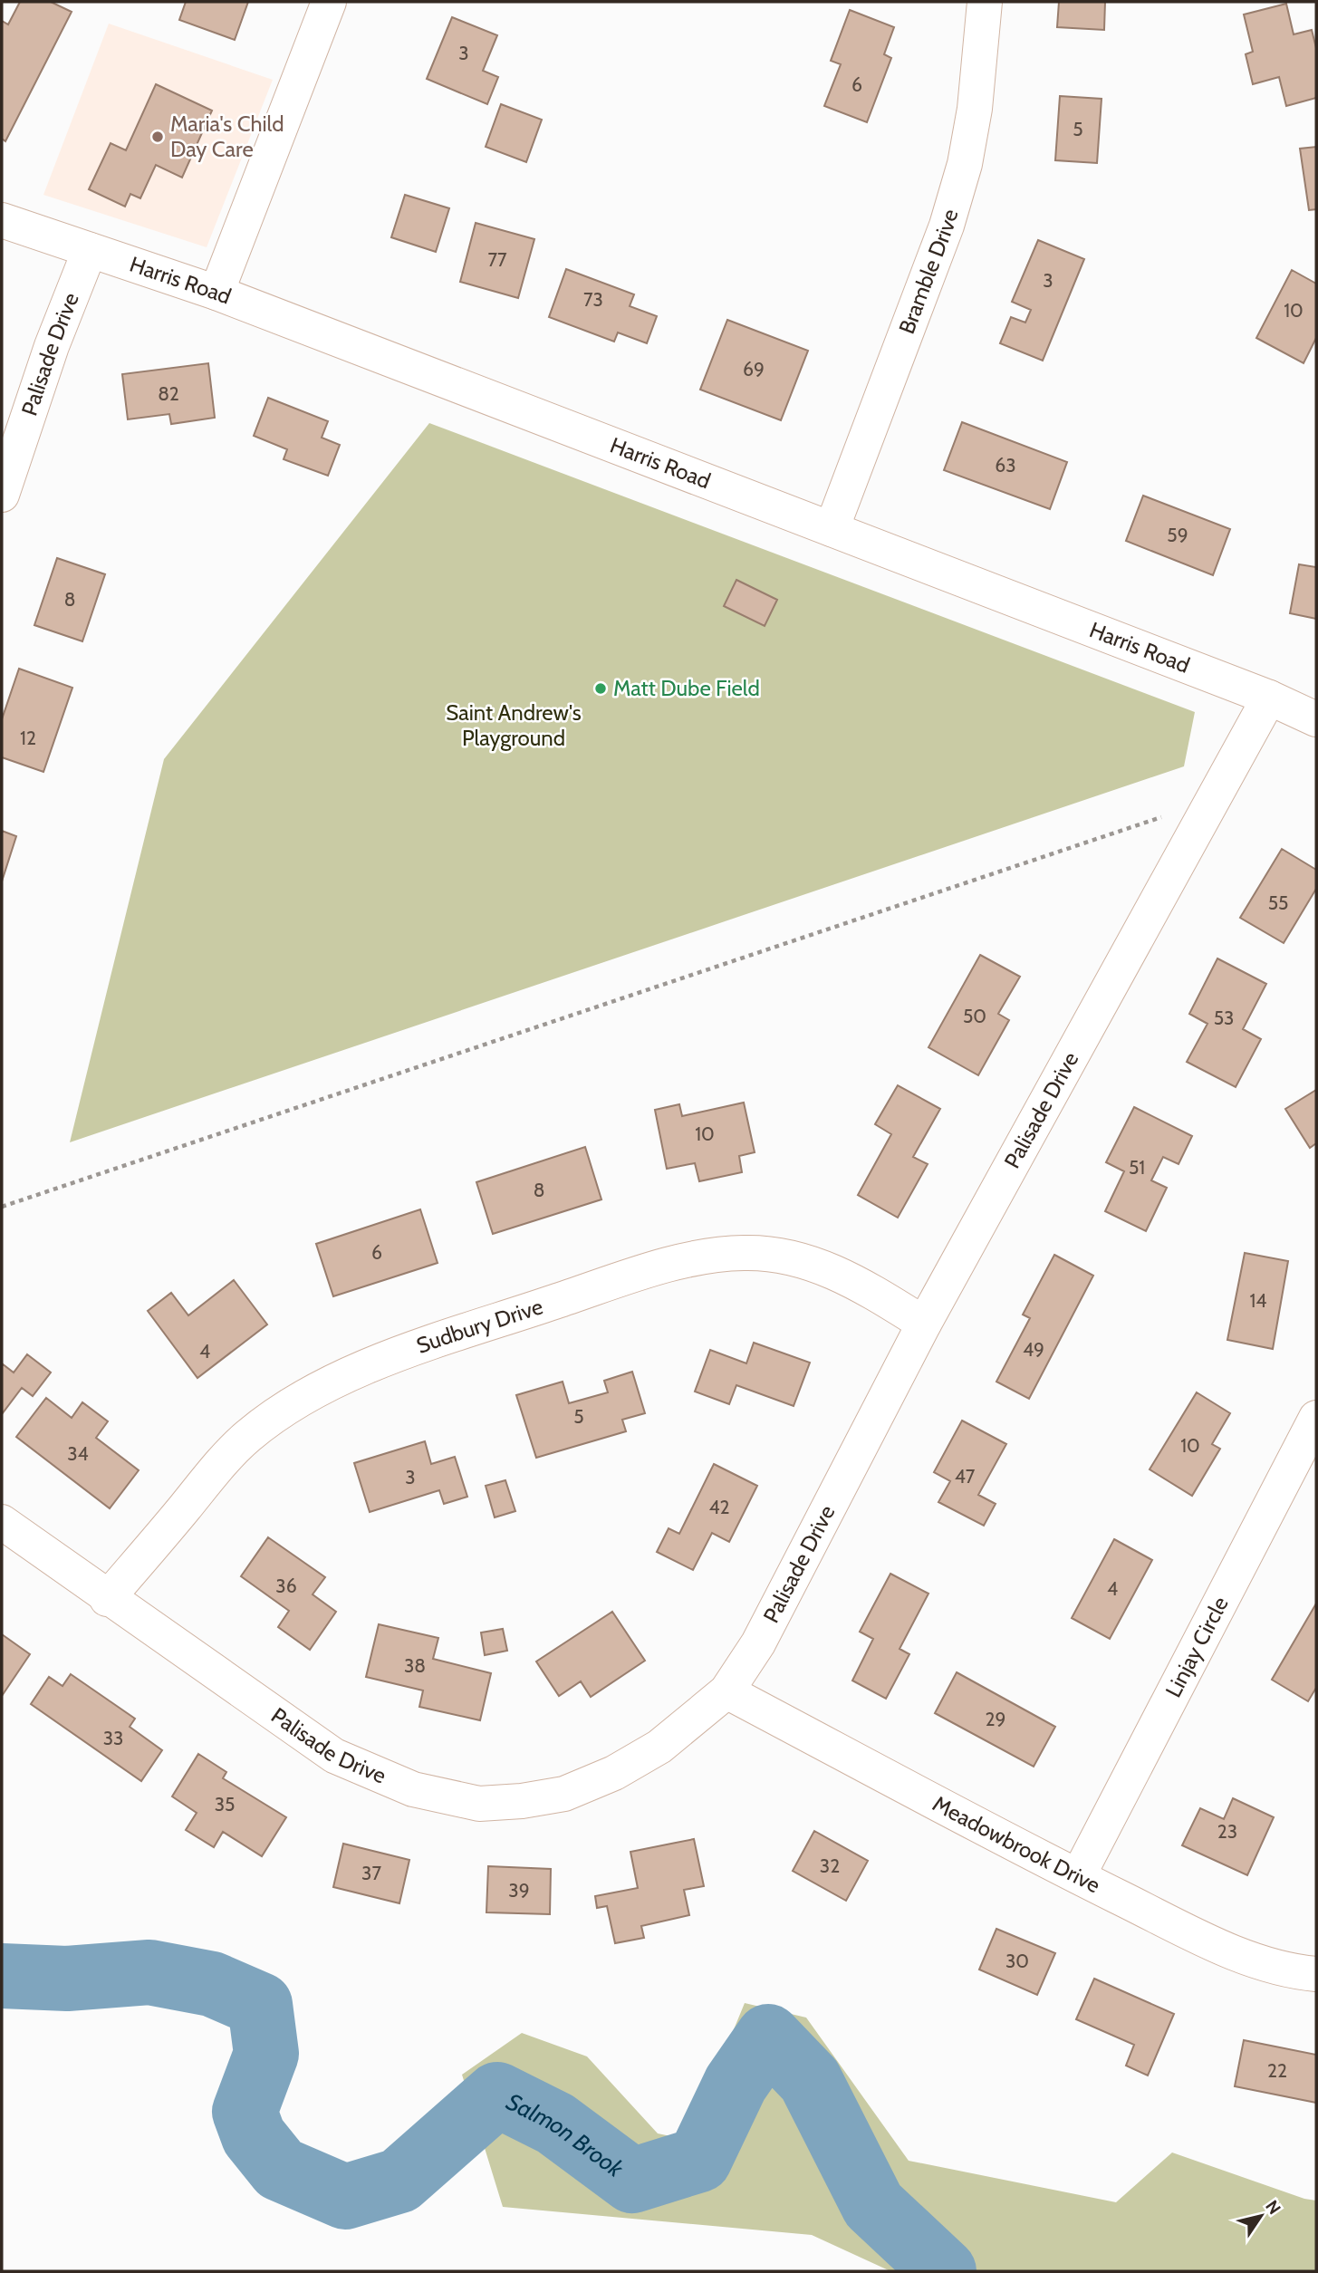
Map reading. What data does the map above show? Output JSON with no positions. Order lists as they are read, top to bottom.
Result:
{
  "streets": {
    "street": [
      "Bramble Drive",
      "Harris Road",
      "Palisade Drive",
      "Sudbury Drive",
      "Linjay Circle",
      "Meadowbrook Drive"
    ]
  },
  "crossings": [
    ["Bramble Drive", "Harris Road"],
    ["Harris Road", "Palisade Drive"],
    ["Palisade Drive", "Sudbury Drive"],
    ["Palisade Drive", "Meadowbrook Drive"],
    ["Linjay Circle", "Meadowbrook Drive"]
  ],
  "water": ["Salmon Brook"],
  "parks": ["Saint Andrew's Playground"],
  "places": ["Maria's Child Day Care", "Matt Dube Field"],
  "house_numbers": [
    "3",
    "6",
    "5",
    "77",
    "3",
    "73",
    "10",
    "69",
    "82",
    "63",
    "59",
    "8",
    "12",
    "55",
    "50",
    "53",
    "10",
    "51",
    "8",
    "6",
    "14",
    "49",
    "4",
    "5",
    "10",
    "34",
    "47",
    "3",
    "42",
    "36",
    "4",
    "38",
    "29",
    "33",
    "35",
    "23",
    "32",
    "37",
    "39",
    "30",
    "22"
  ],
  "north": "top right"
}
